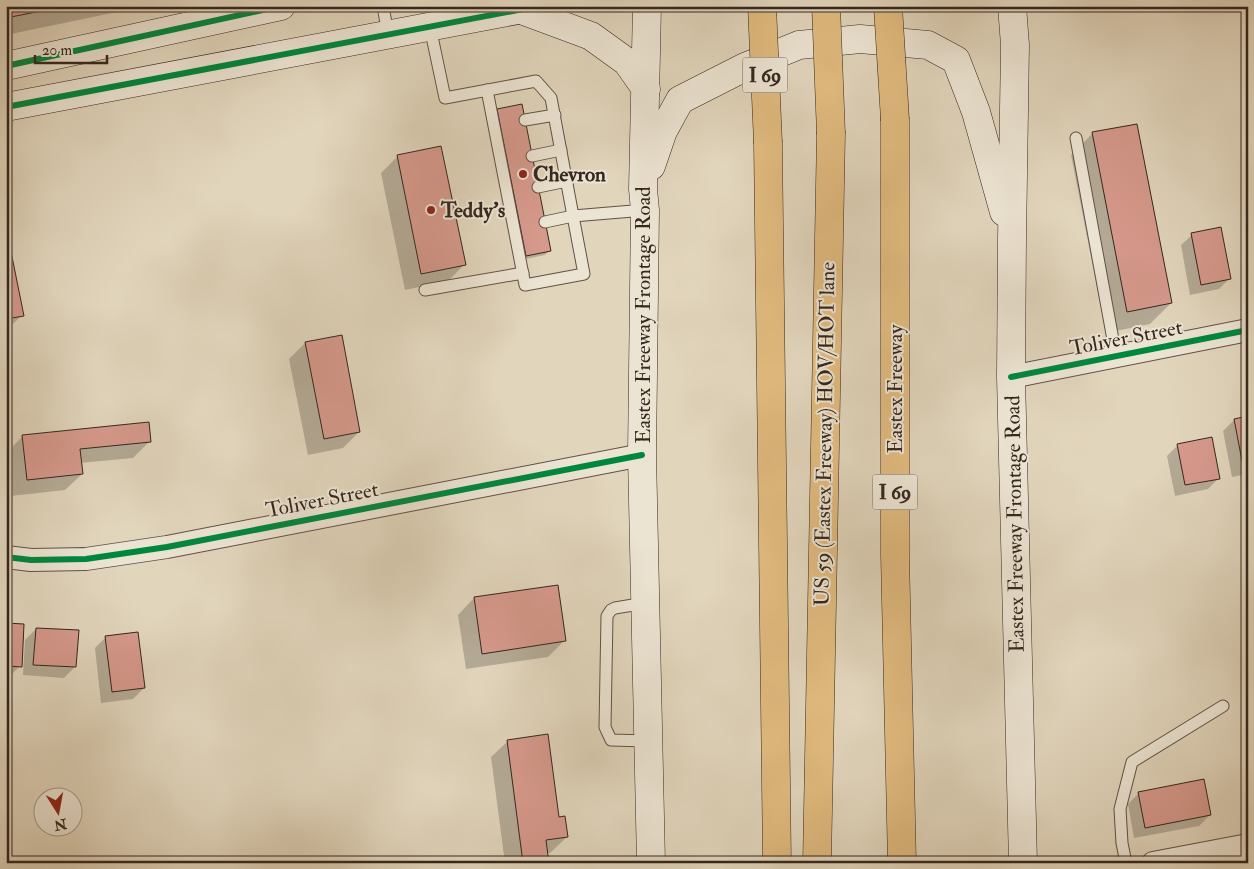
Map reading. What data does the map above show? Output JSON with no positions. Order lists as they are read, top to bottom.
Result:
{
  "streets": {
    "highway": ["I 69", "Eastex Freeway", "US 59 (Eastex Freeway) HOV/HOT lane"],
    "main road": ["Eastex Freeway Frontage Road"],
    "street": ["Toliver Street"]
  },
  "crossings": [
    ["Eastex Freeway Frontage Road", "Toliver Street"]
  ],
  "places": ["Chevron", "Teddy’s"],
  "scale_bar": "20 m",
  "north": "bottom"
}
